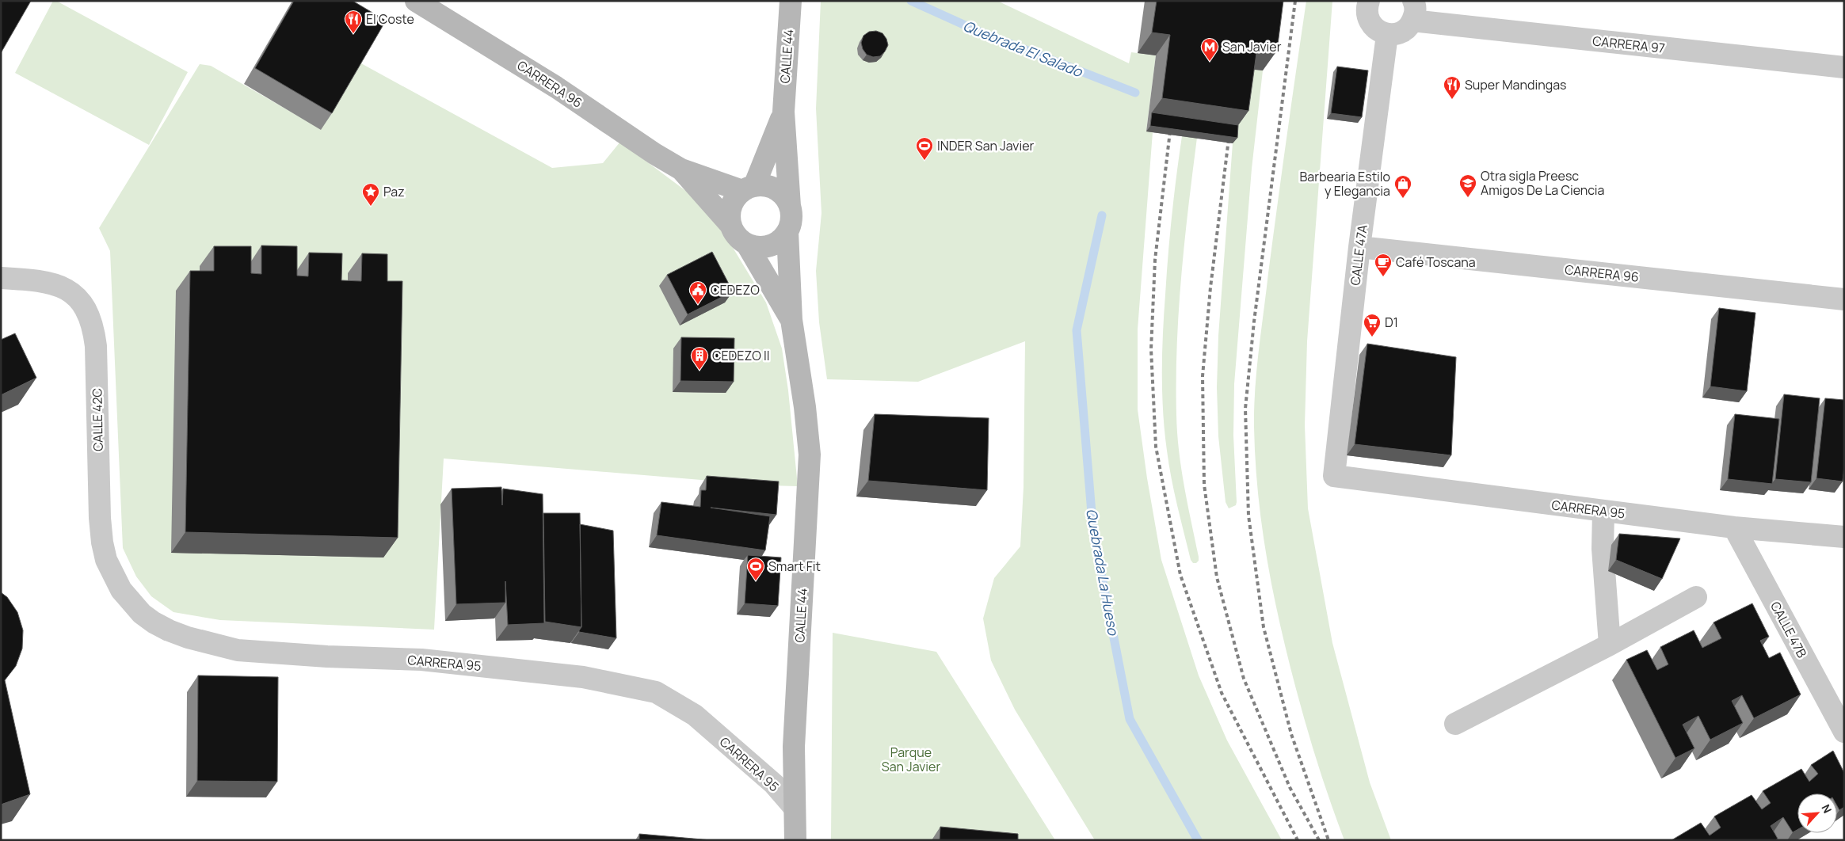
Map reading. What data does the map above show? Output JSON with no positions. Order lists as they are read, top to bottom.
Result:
{
  "streets": {
    "street": [
      "CARRERA 97",
      "CALLE 44",
      "CARRERA 96",
      "CALLE 47A",
      "CALLE 42C",
      "CARRERA 95",
      "CALLE 47B"
    ]
  },
  "crossings": [
    ["CALLE 44", "CARRERA 96"],
    ["CALLE 44", "CARRERA 95"],
    ["CARRERA 96", "CALLE 47A"],
    ["CALLE 47A", "CARRERA 95"],
    ["CALLE 42C", "CARRERA 95"],
    ["CARRERA 95", "CALLE 47B"]
  ],
  "water": ["Quebrada El Salado", "Quebrada La Hueso"],
  "parks": ["Parque San Javier"],
  "places": {
    "restaurant": ["El Coste", "Super Mandingas"],
    "metro station": ["San Javier"],
    "sports": ["INDER San Javier", "Smart Fit"],
    "school or university": ["Otra sigla Preesc Amigos De La Ciencia"],
    "shop": ["Barbearia Estilo y Elegancia"],
    "place": ["Paz"],
    "cafe": ["Café Toscana"],
    "public building": ["CEDEZO"],
    "supermarket": ["D1"],
    "building": ["CEDEZO II"]
  },
  "north": "top right"
}
